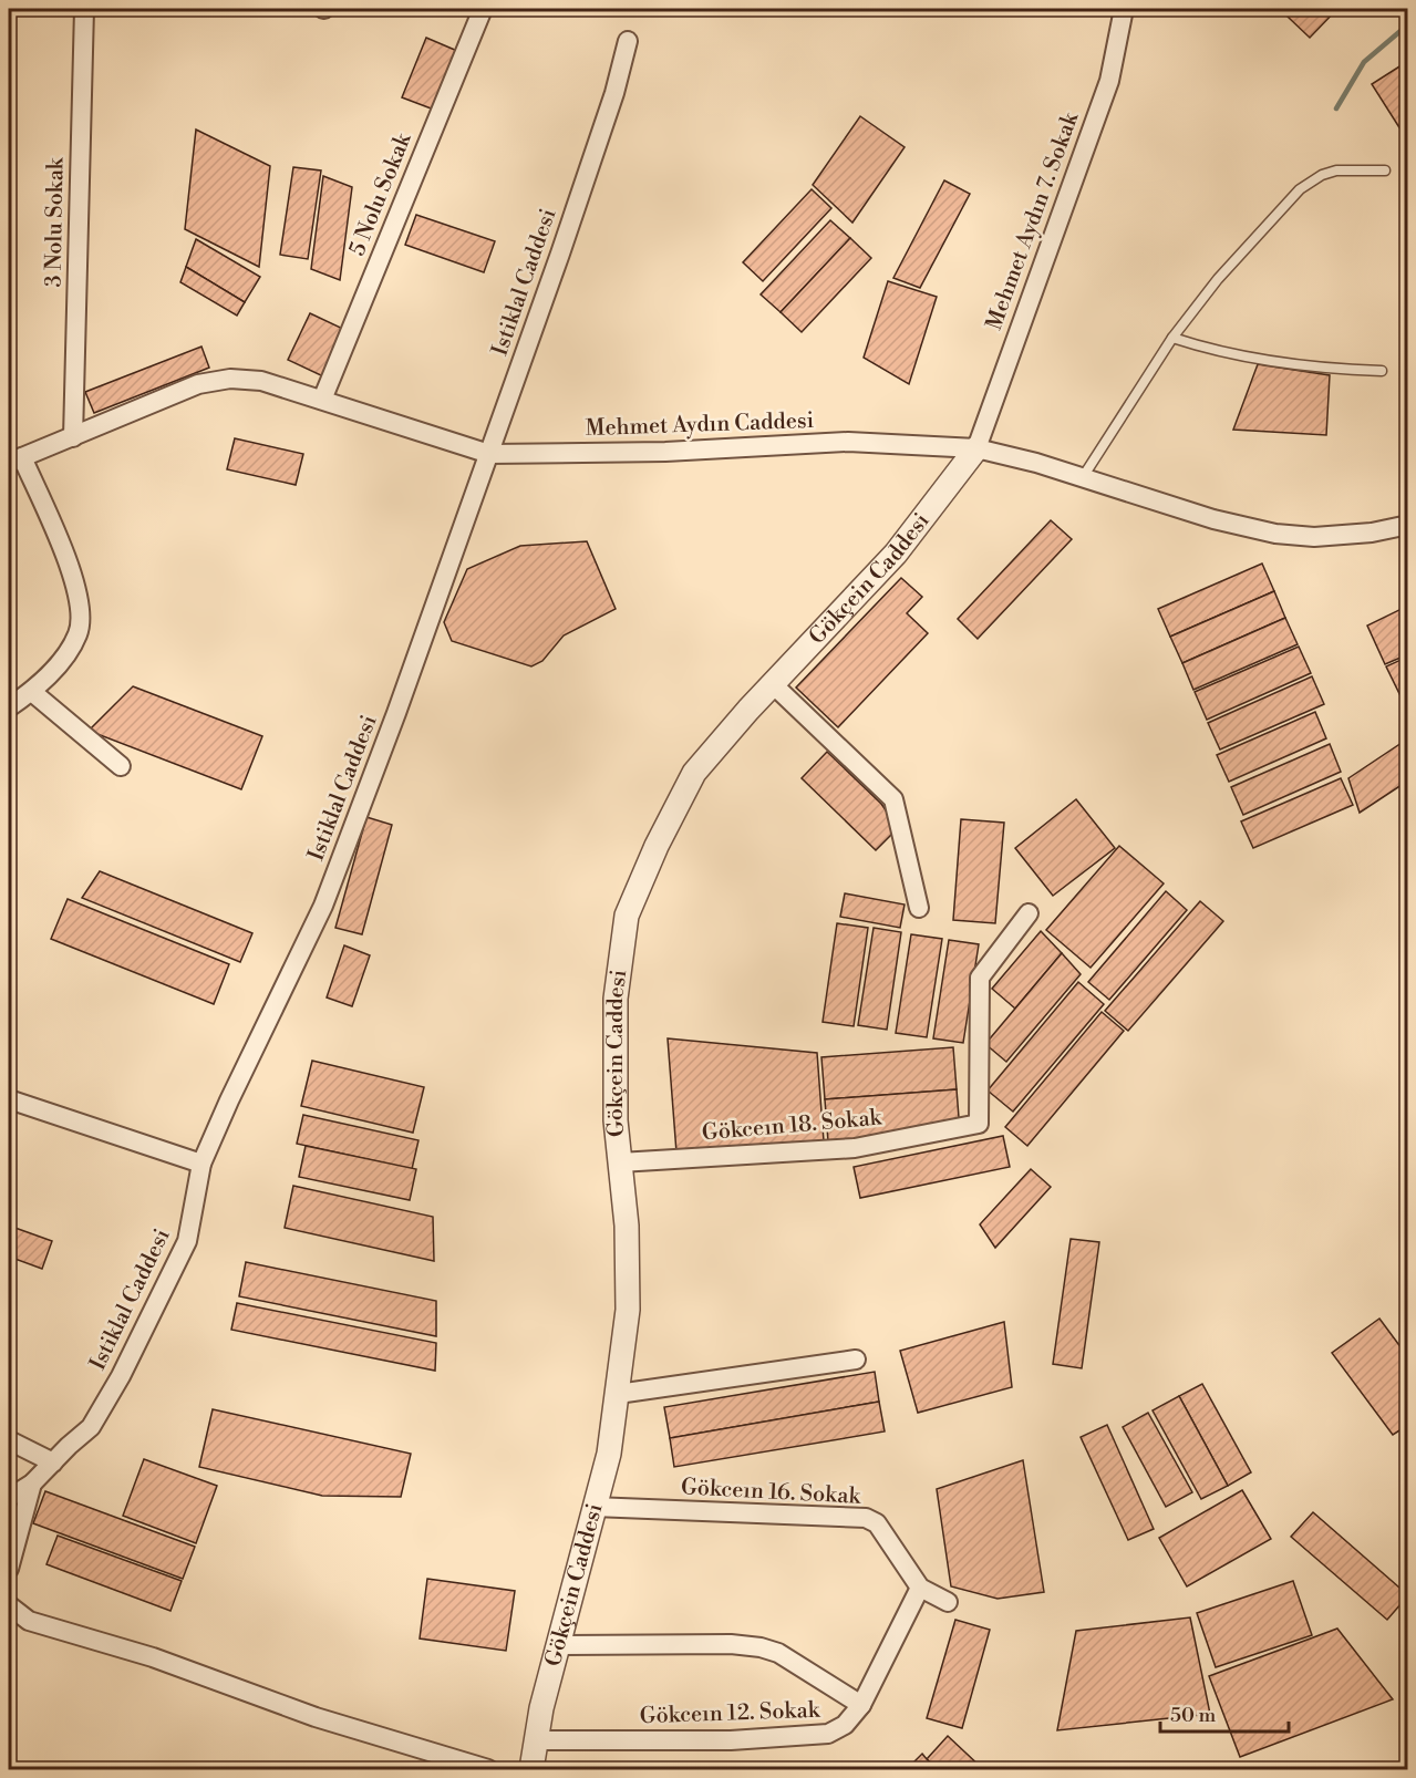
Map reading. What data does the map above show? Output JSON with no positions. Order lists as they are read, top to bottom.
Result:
{
  "streets": {
    "street": [
      "5 Nolu Sokak",
      "Mehmet Aydın 7. Sokak",
      "3 Nolu Sokak",
      "Istiklal Caddesi",
      "Mehmet Aydın Caddesi",
      "Gökçein Caddesi",
      "Gökceın 18. Sokak",
      "Gökceın 16. Sokak",
      "Gökceın 12. Sokak"
    ]
  },
  "crossings": [
    ["5 Nolu Sokak", "Mehmet Aydın Caddesi"],
    ["Mehmet Aydın 7. Sokak", "Mehmet Aydın Caddesi"],
    ["Mehmet Aydın 7. Sokak", "Gökçein Caddesi"],
    ["3 Nolu Sokak", "Mehmet Aydın Caddesi"],
    ["Istiklal Caddesi", "Mehmet Aydın Caddesi"],
    ["Mehmet Aydın Caddesi", "Gökçein Caddesi"],
    ["Gökçein Caddesi", "Gökceın 18. Sokak"],
    ["Gökçein Caddesi", "Gökceın 16. Sokak"],
    ["Gökçein Caddesi", "Gökceın 12. Sokak"],
    ["Gökceın 16. Sokak", "Gökceın 12. Sokak"]
  ],
  "scale_bar": "50 m"
}
